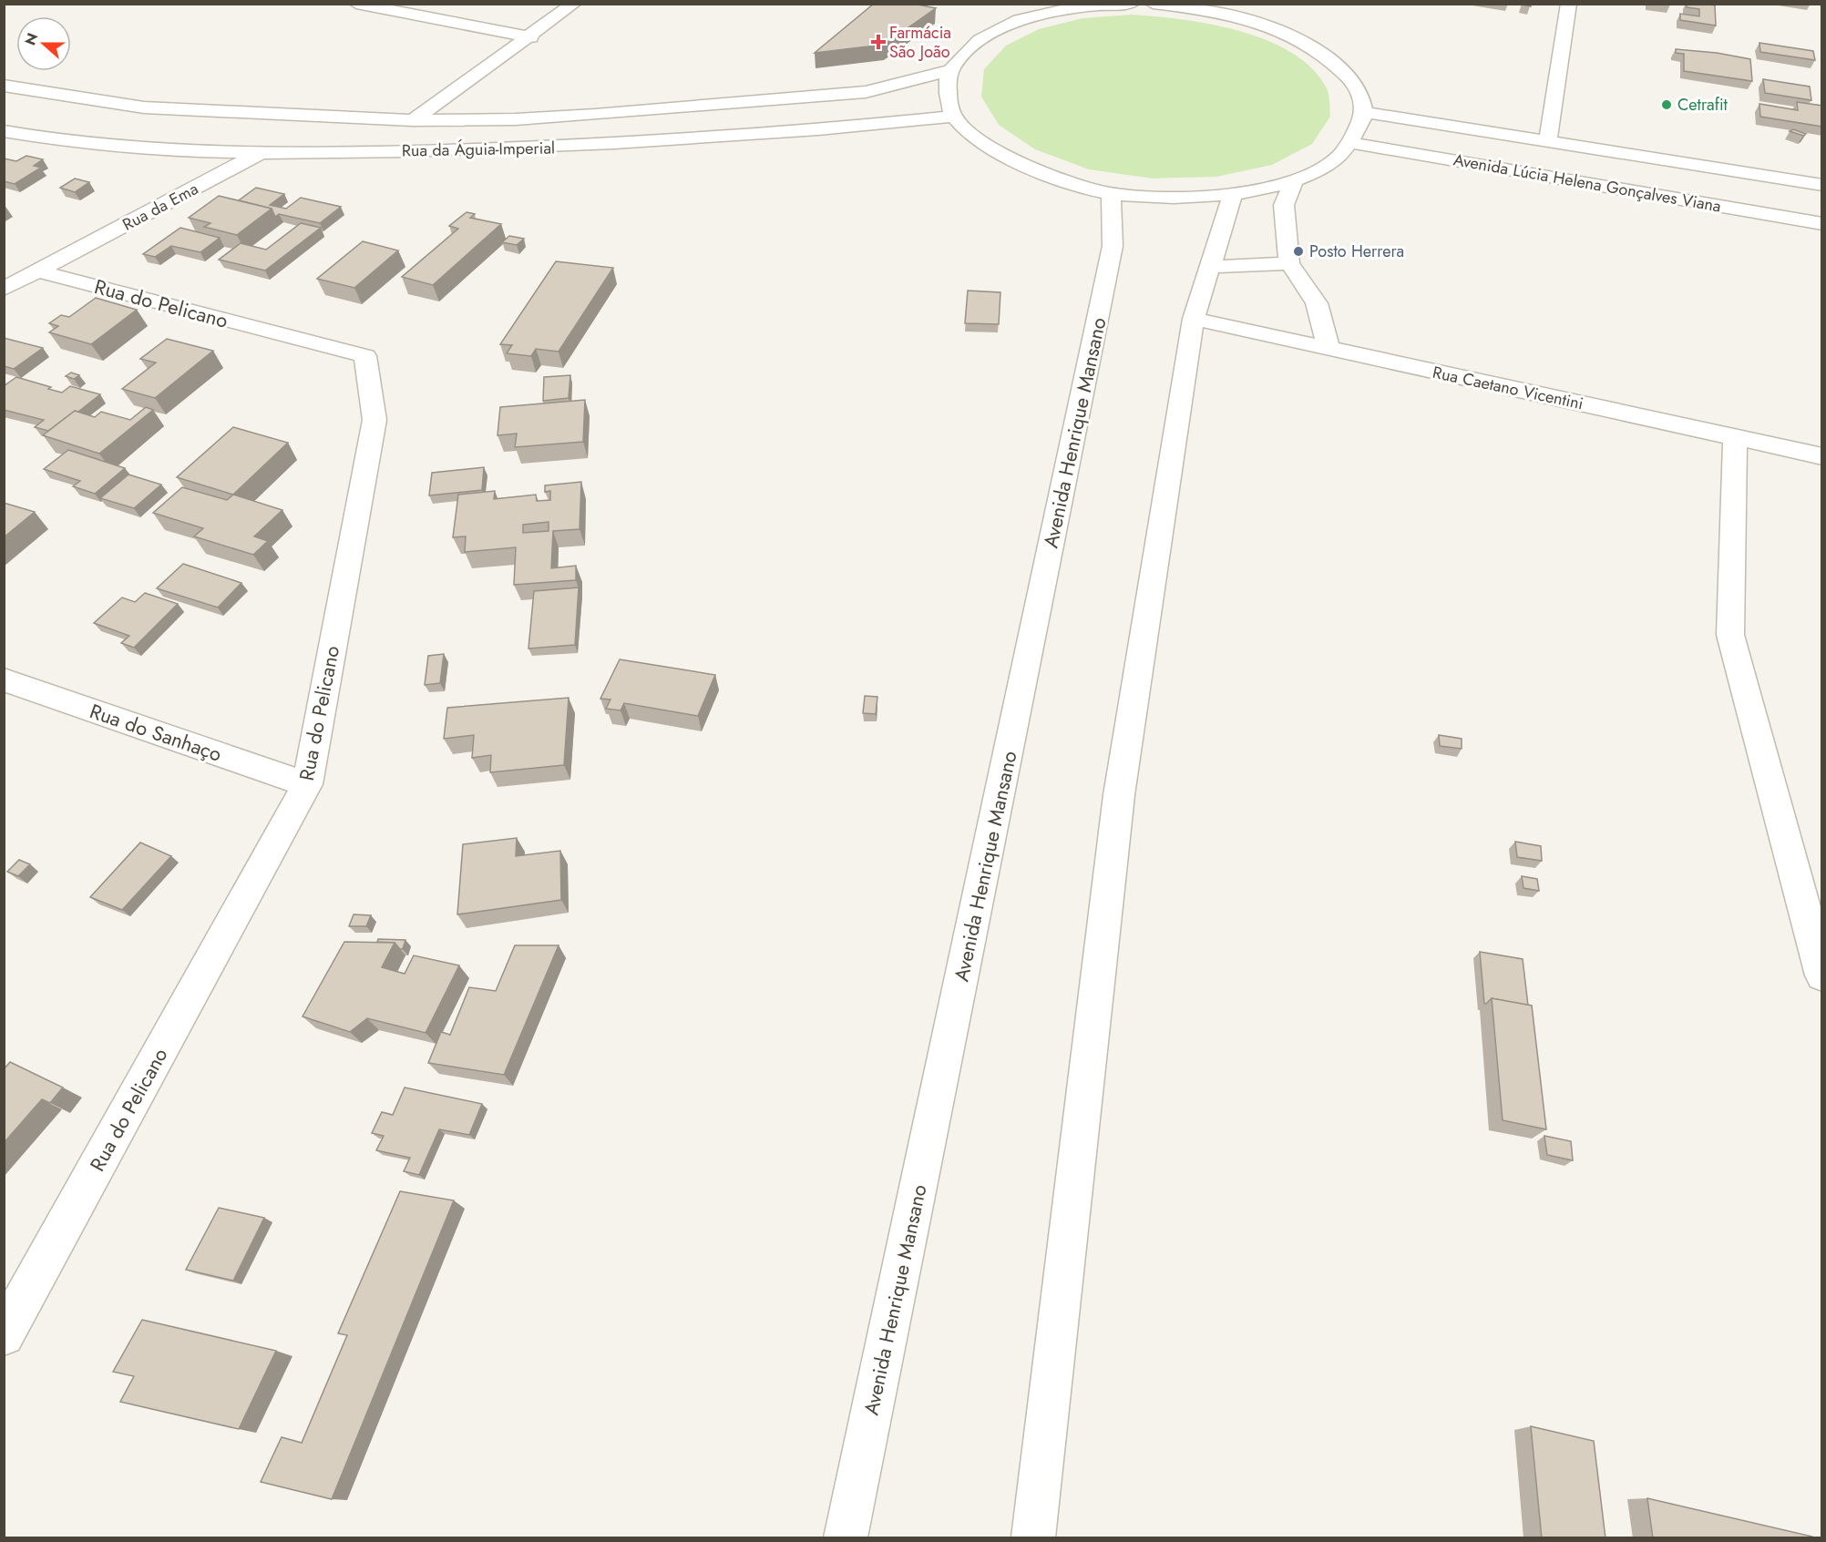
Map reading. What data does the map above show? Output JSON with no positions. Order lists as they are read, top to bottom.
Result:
{
  "streets": {
    "street": [
      "Rua da Águia-Imperial",
      "Avenida Lúcia Helena Gonçalves Viana",
      "Rua da Ema",
      "Rua do Pelicano",
      "Rua Caetano Vicentini",
      "Avenida Henrique Mansano",
      "Rua do Sanhaço"
    ]
  },
  "crossings": [
    ["Rua da Águia-Imperial", "Rua da Ema"],
    ["Rua da Ema", "Rua do Pelicano"],
    ["Rua do Pelicano", "Rua do Sanhaço"]
  ],
  "places": {
    "health": ["Farmácia São João"],
    "other": ["Cetrafit", "Posto Herrera"]
  },
  "north": "left"
}
